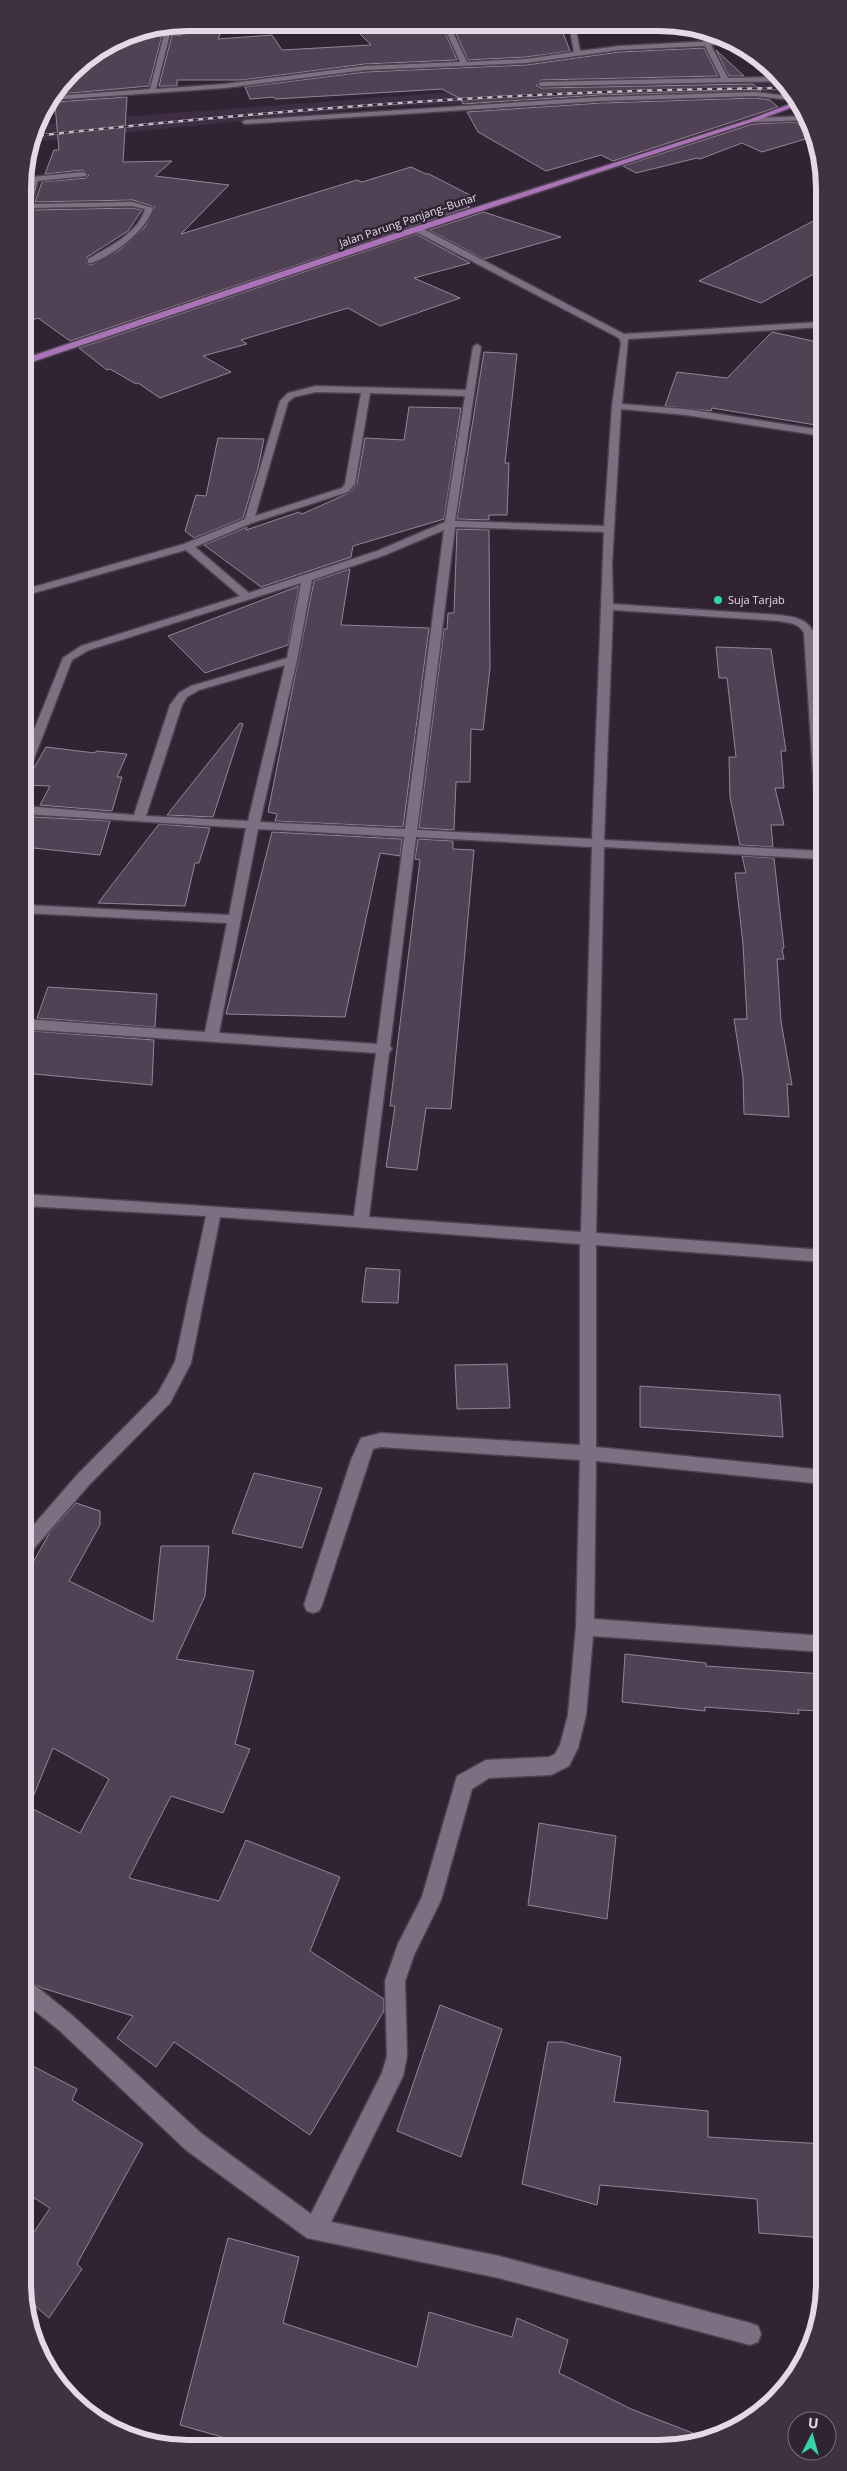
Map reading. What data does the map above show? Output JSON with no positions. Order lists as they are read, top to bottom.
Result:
{
  "streets": {
    "main road": ["Jalan Parung Panjang–Bunar"]
  },
  "places": ["Suja Tarjab"],
  "north": "top"
}
